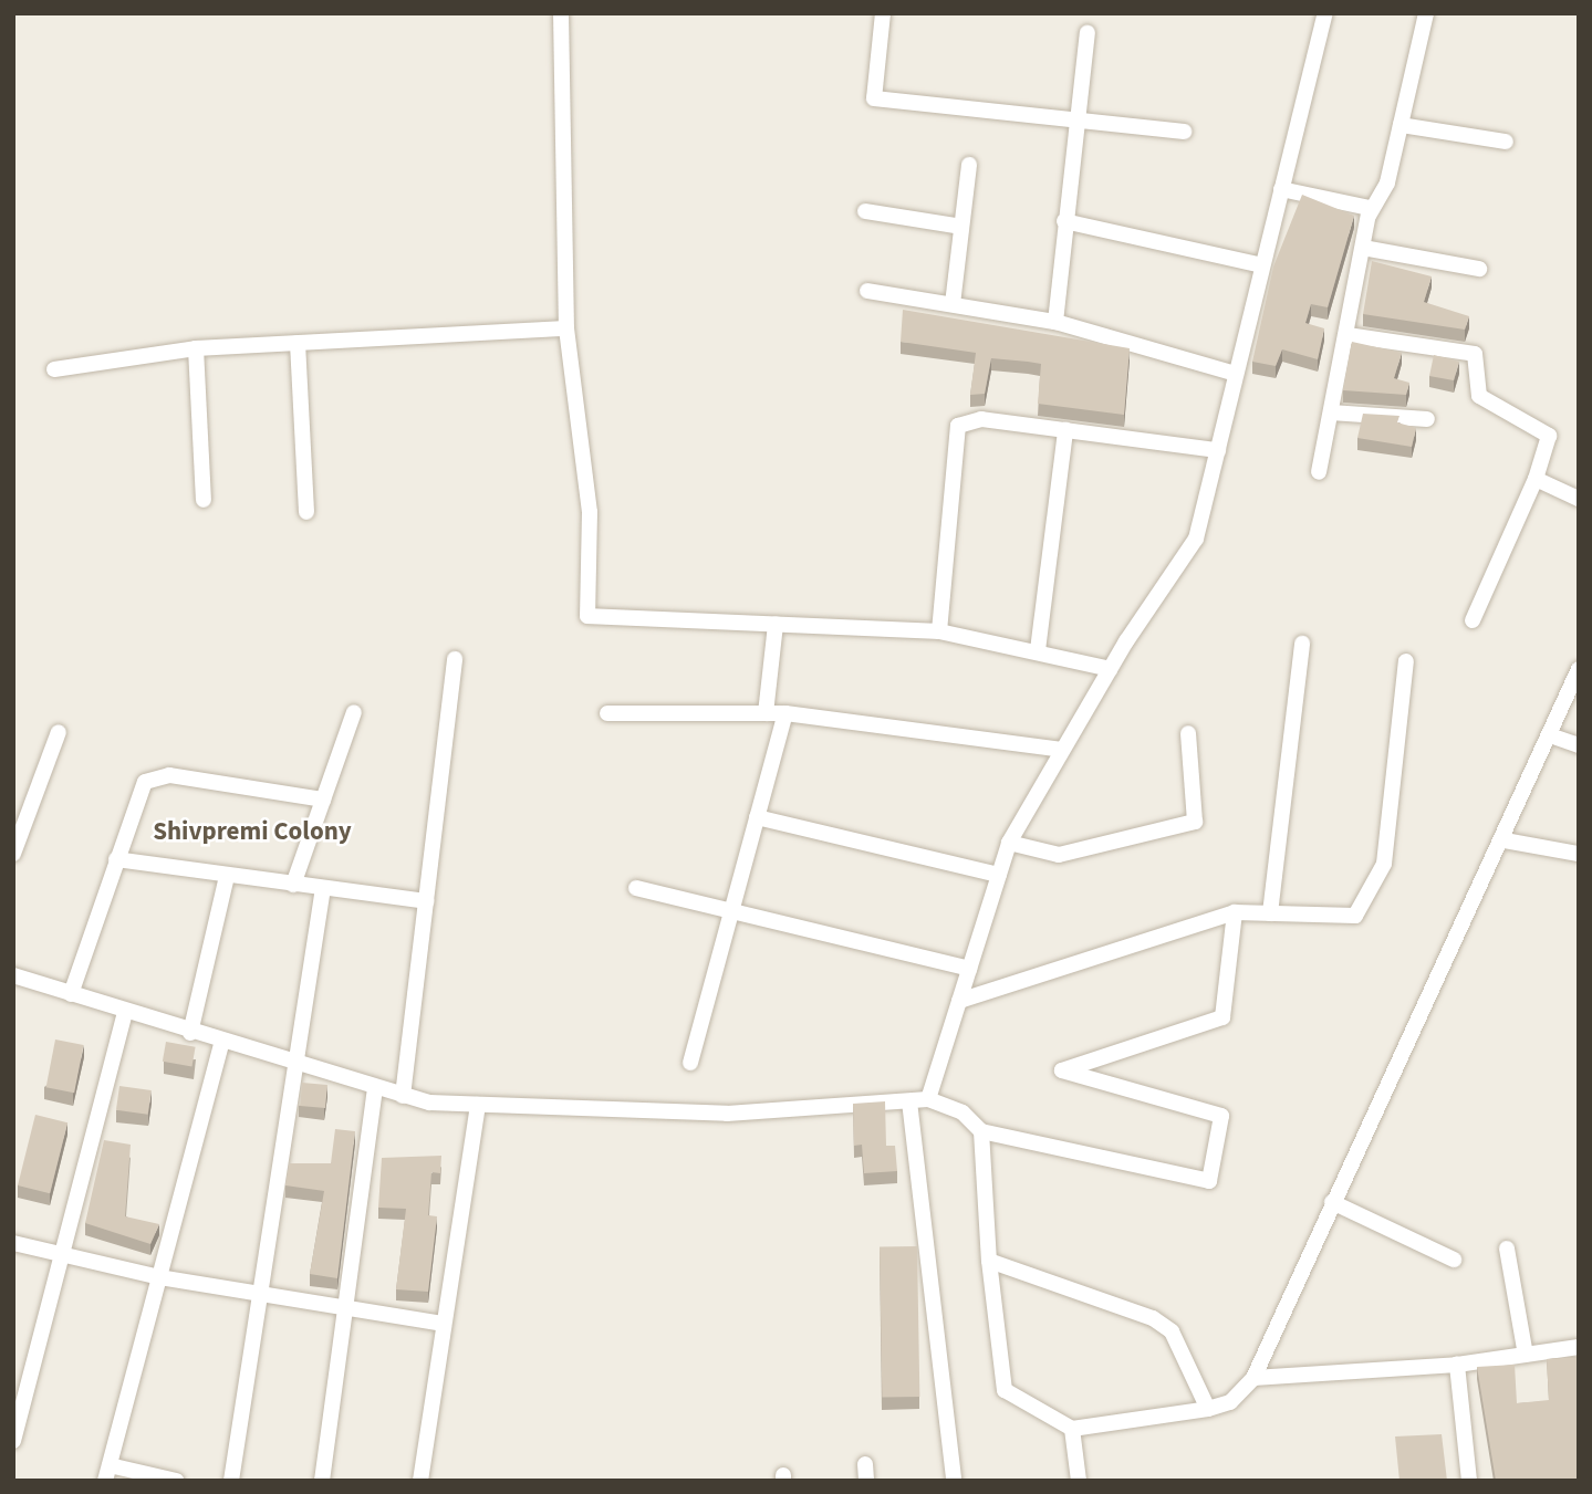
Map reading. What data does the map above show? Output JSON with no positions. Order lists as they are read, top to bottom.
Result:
{
  "districts": ["Shivpremi Colony"]
}
